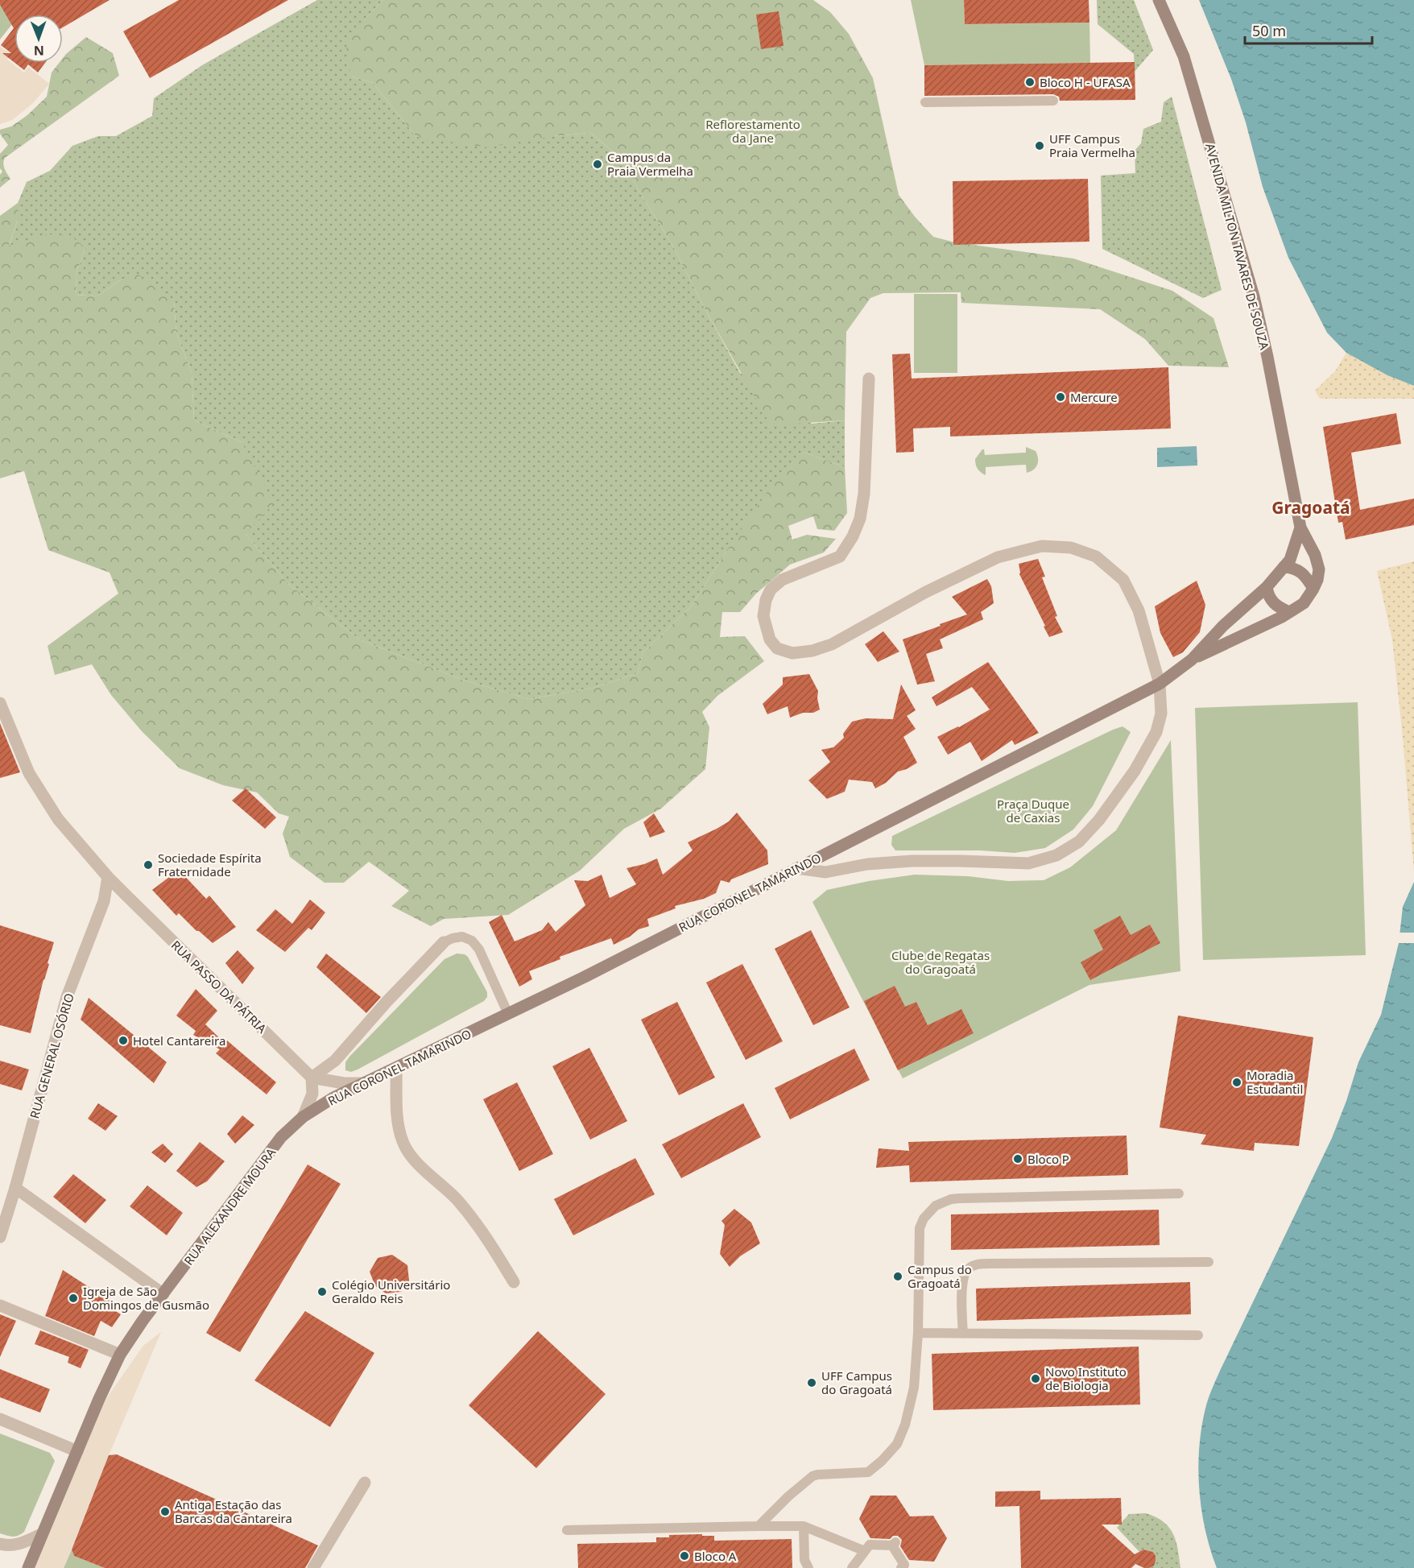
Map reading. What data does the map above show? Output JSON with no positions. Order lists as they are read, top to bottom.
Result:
{
  "streets": {
    "main road": ["AVENIDA MILTON TAVARES DE SOUZA", "RUA CORONEL TAMARINDO", "RUA ALEXANDRE MOURA"],
    "street": ["RUA PASSO DA PÁTRIA", "RUA GENERAL OSÓRIO"]
  },
  "crossings": [
    ["AVENIDA MILTON TAVARES DE SOUZA", "RUA CORONEL TAMARINDO"],
    ["RUA CORONEL TAMARINDO", "RUA ALEXANDRE MOURA"],
    ["RUA PASSO DA PÁTRIA", "RUA GENERAL OSÓRIO"]
  ],
  "districts": ["Gragoatá"],
  "parks": ["Reflorestamento da Jane", "Praça Duque de Caxias", "Clube de Regatas do Gragoatá"],
  "places": [
    "Bloco H - UFASA",
    "UFF Campus Praia Vermelha",
    "Campus da Praia Vermelha",
    "Mercure",
    "Sociedade Espírita Fraternidade",
    "Hotel Cantareira",
    "Moradia Estudantil",
    "Bloco P",
    "Campus do Gragoatá",
    "Colégio Universitário Geraldo Reis",
    "Igreja de São Domingos de Gusmão",
    "Novo Instituto de Biologia",
    "UFF Campus do Gragoatá",
    "Antiga Estação das Barcas da Cantareira",
    "Bloco A"
  ],
  "scale_bar": "50 m",
  "north": "bottom"
}
